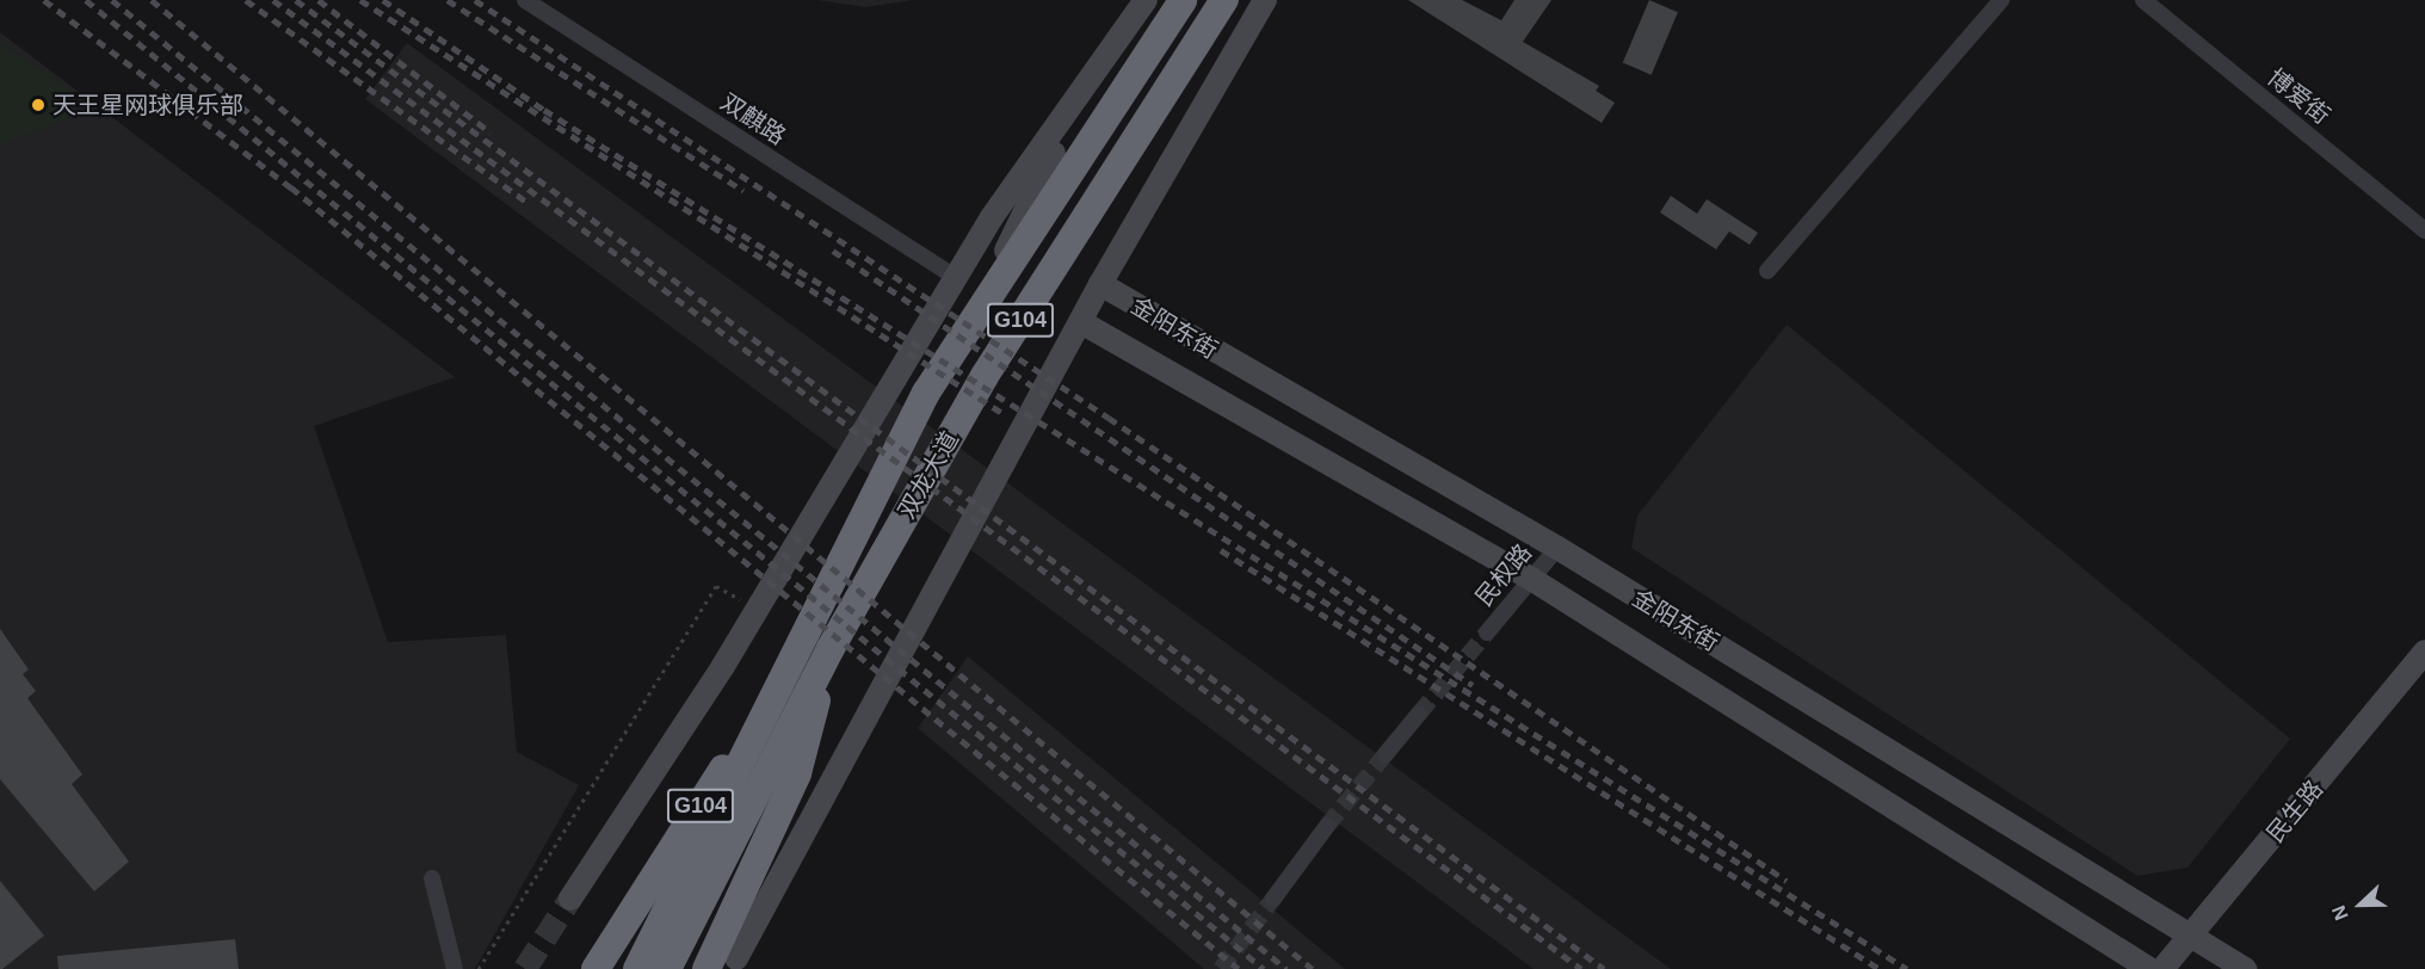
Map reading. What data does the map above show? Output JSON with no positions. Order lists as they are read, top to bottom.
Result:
{
  "streets": {
    "highway": ["G104", "双龙大道"],
    "street": [
      "博爱街",
      "双麒路",
      "金阳东街",
      "民权路",
      "民生路"
    ]
  },
  "crossings": [
    ["G104", "双龙大道"],
    ["金阳东街", "民权路"],
    ["金阳东街", "民生路"]
  ],
  "places": ["天王星网球俱乐部"],
  "north": "left"
}
